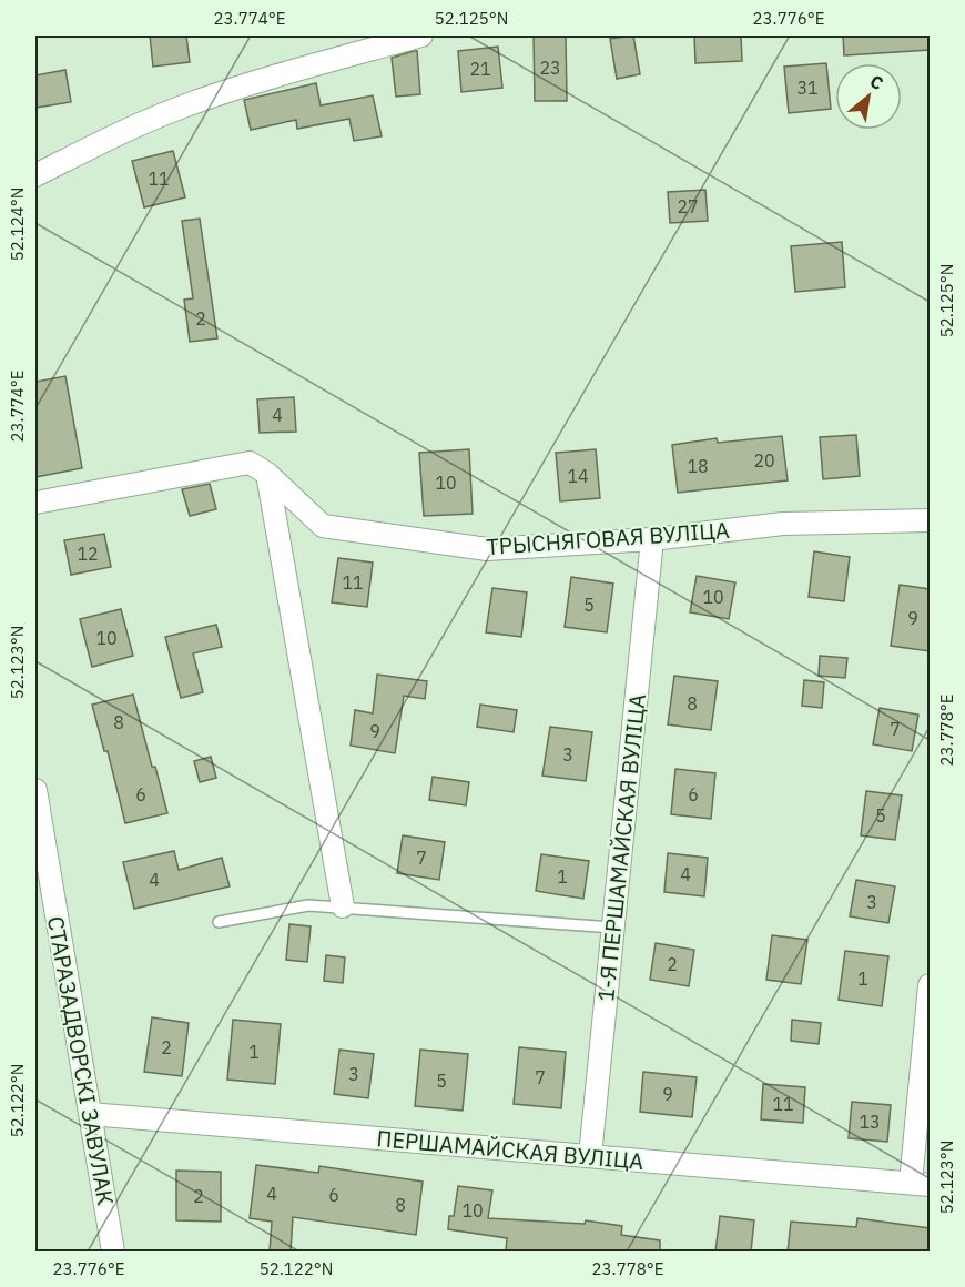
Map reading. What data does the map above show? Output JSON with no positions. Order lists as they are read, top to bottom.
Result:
{
  "streets": {
    "street": [
      "ТРЫСНЯГОВАЯ ВУЛІЦА",
      "1-Я ПЕРШАМАЙСКАЯ ВУЛІЦА",
      "СТАРАЗАДВОРСКІ ЗАВУЛАК",
      "ПЕРШАМАЙСКАЯ ВУЛІЦА"
    ]
  },
  "crossings": [
    ["ТРЫСНЯГОВАЯ ВУЛІЦА", "1-Я ПЕРШАМАЙСКАЯ ВУЛІЦА"],
    ["1-Я ПЕРШАМАЙСКАЯ ВУЛІЦА", "ПЕРШАМАЙСКАЯ ВУЛІЦА"],
    ["СТАРАЗАДВОРСКІ ЗАВУЛАК", "ПЕРШАМАЙСКАЯ ВУЛІЦА"]
  ],
  "house_numbers": [
    "23",
    "21",
    "31",
    "11",
    "27",
    "2",
    "4",
    "20",
    "18",
    "14",
    "10",
    "12",
    "11",
    "10",
    "5",
    "9",
    "10",
    "8",
    "8",
    "7",
    "9",
    "3",
    "6",
    "6",
    "5",
    "7",
    "4",
    "1",
    "4",
    "3",
    "2",
    "1",
    "2",
    "1",
    "3",
    "7",
    "5",
    "9",
    "11",
    "13",
    "4",
    "6",
    "2",
    "8",
    "10"
  ],
  "north": "top right",
  "coordinates": [
    "23.774°E",
    "52.125°N",
    "23.776°E",
    "52.124°N",
    "52.123°N",
    "23.778°E",
    "52.122°N"
  ]
}
